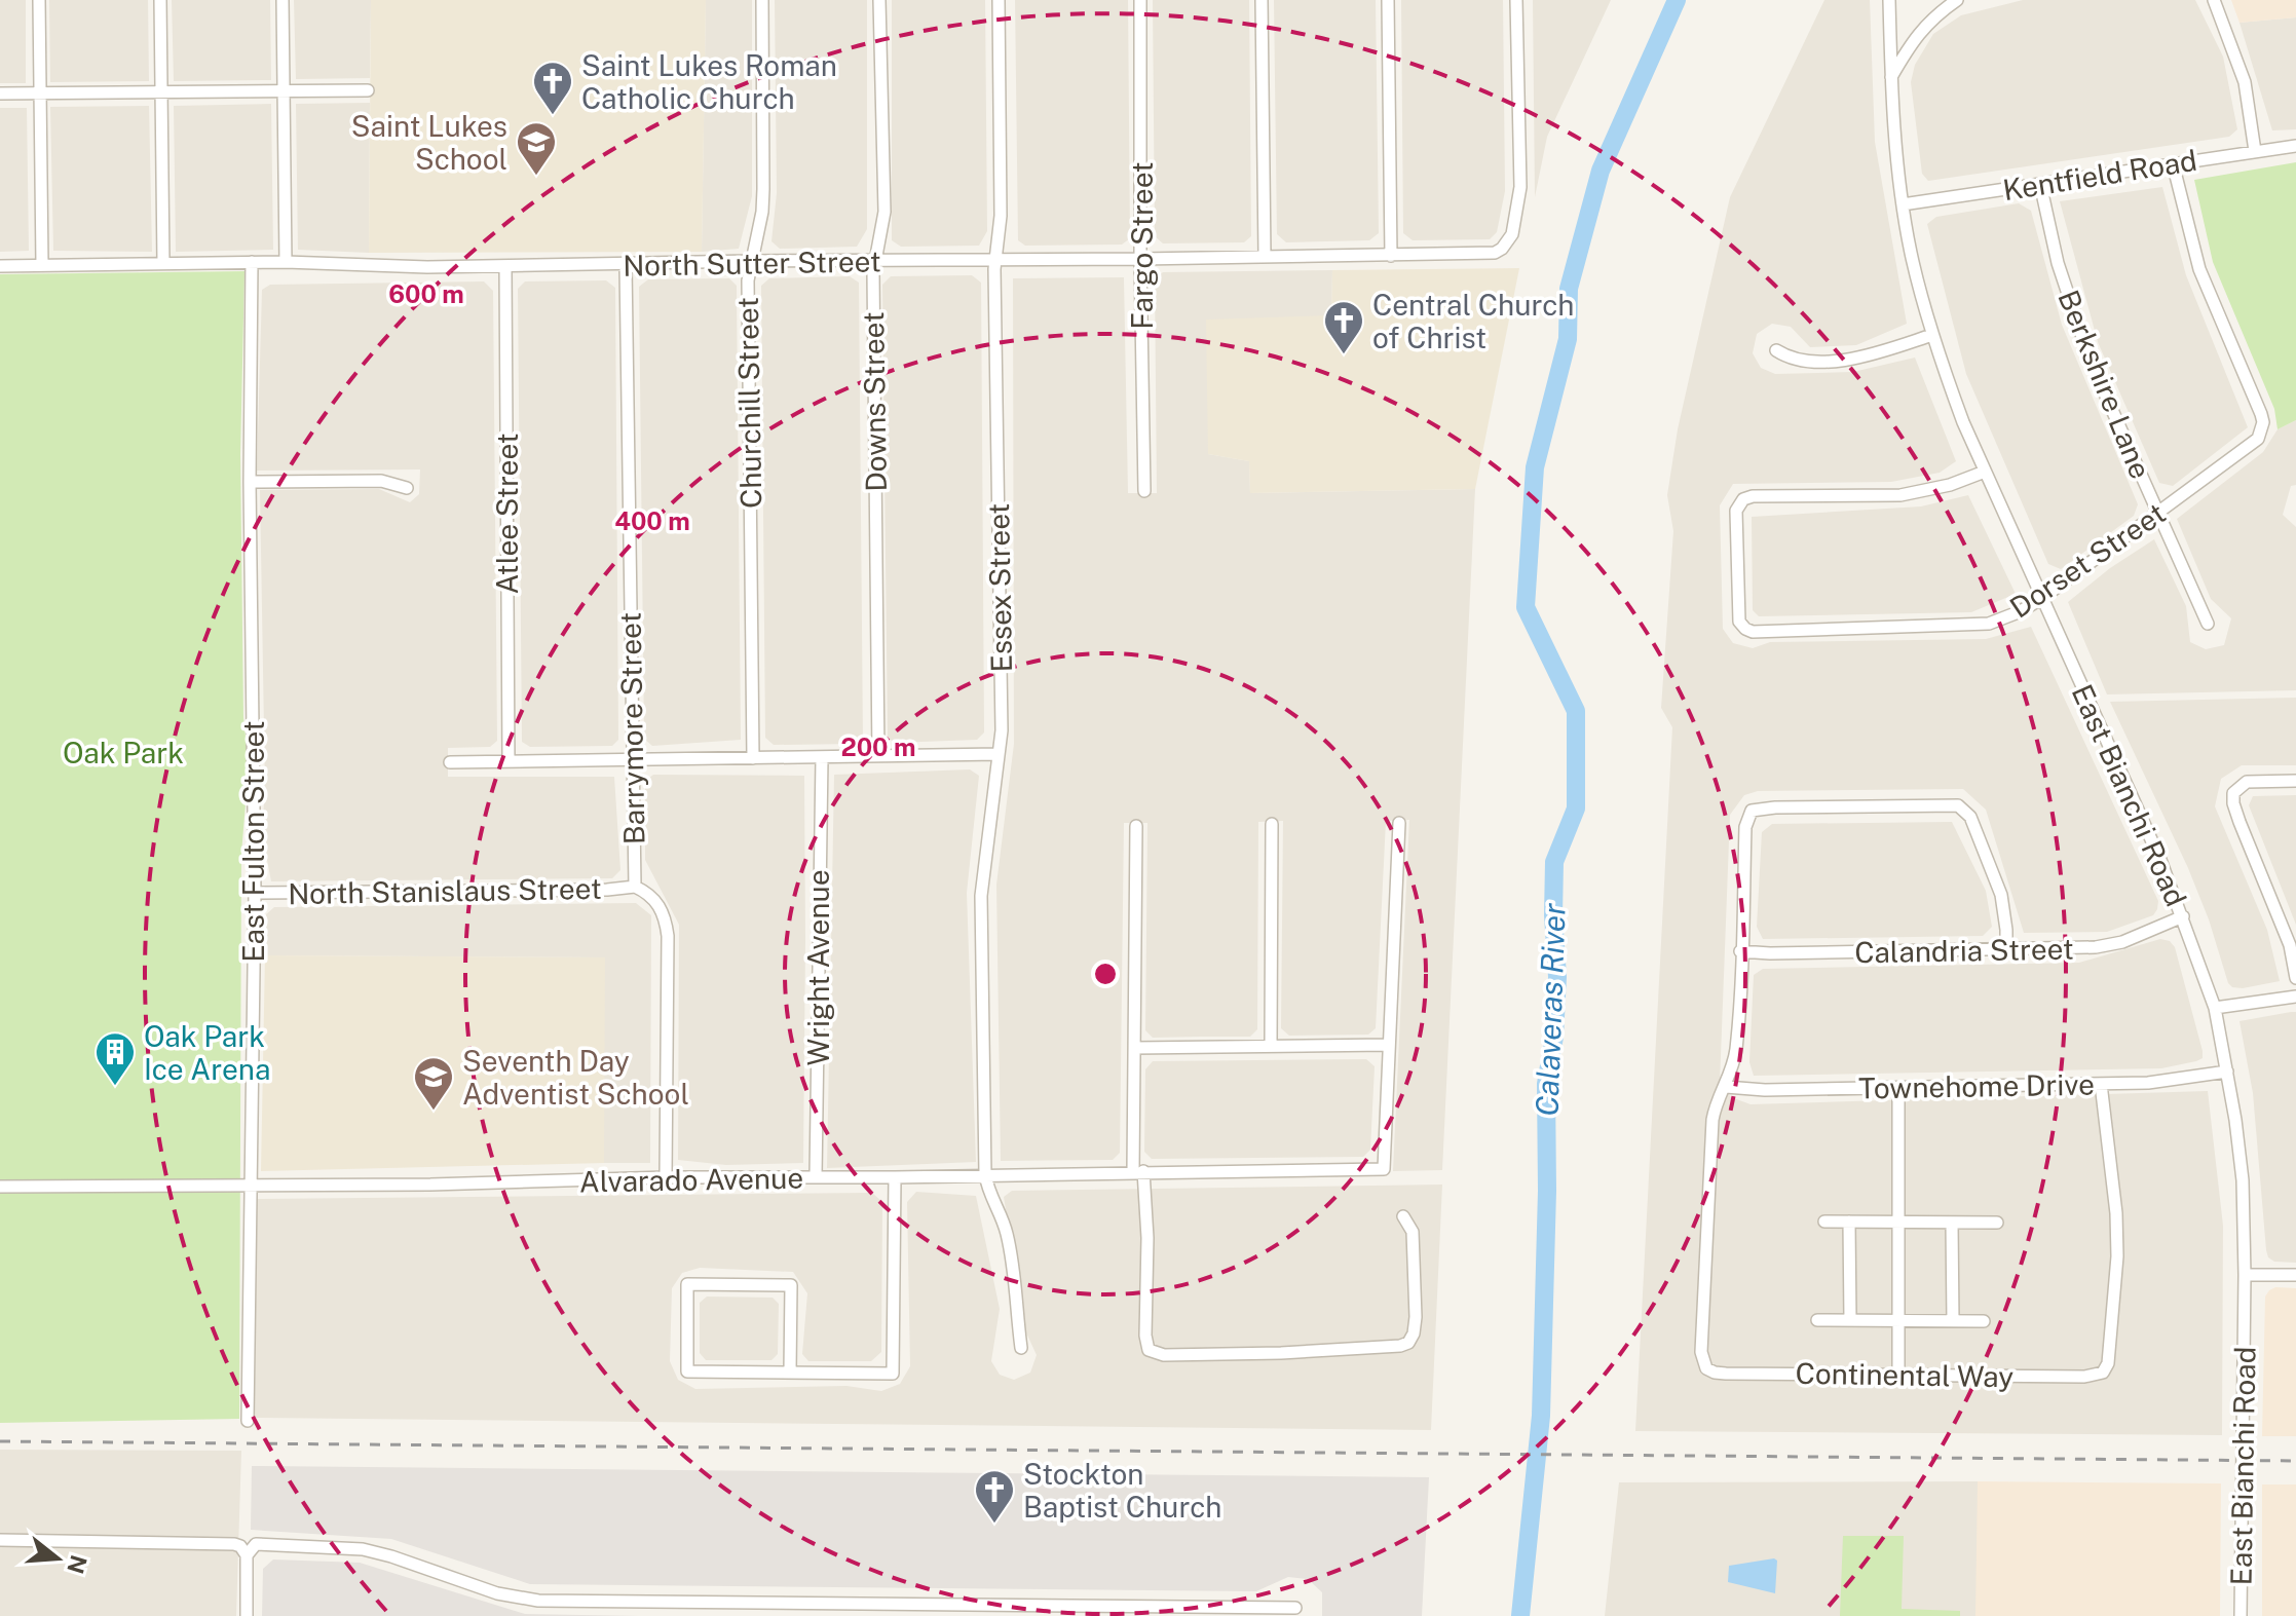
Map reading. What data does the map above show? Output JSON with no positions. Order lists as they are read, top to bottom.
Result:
{
  "streets": {
    "street": [
      "Kentfield Road",
      "Fargo Street",
      "North Sutter Street",
      "Berkshire Lane",
      "Downs Street",
      "Churchill Street",
      "Atlee Street",
      "Dorset Street",
      "Essex Street",
      "Barrymore Street",
      "East Bianchi Road",
      "East Fulton Street",
      "North Stanislaus Street",
      "Calandria Street",
      "Wright Avenue",
      "Townehome Drive",
      "Alvarado Avenue",
      "Continental Way"
    ]
  },
  "crossings": [
    ["Kentfield Road", "Berkshire Lane"],
    ["Kentfield Road", "Dorset Street"],
    ["Kentfield Road", "East Bianchi Road"],
    ["Fargo Street", "North Sutter Street"],
    ["North Sutter Street", "Downs Street"],
    ["North Sutter Street", "Churchill Street"],
    ["North Sutter Street", "Atlee Street"],
    ["North Sutter Street", "Essex Street"],
    ["North Sutter Street", "Barrymore Street"],
    ["North Sutter Street", "East Fulton Street"],
    ["Berkshire Lane", "Dorset Street"],
    ["Dorset Street", "East Bianchi Road"],
    ["Essex Street", "Alvarado Avenue"],
    ["Barrymore Street", "North Stanislaus Street"],
    ["Barrymore Street", "Alvarado Avenue"],
    ["East Bianchi Road", "Calandria Street"],
    ["East Bianchi Road", "Townehome Drive"],
    ["East Fulton Street", "North Stanislaus Street"],
    ["East Fulton Street", "Alvarado Avenue"],
    ["Wright Avenue", "Alvarado Avenue"],
    ["Townehome Drive", "Continental Way"]
  ],
  "water": ["Calaveras River"],
  "parks": ["Oak Park"],
  "places": {
    "church": ["Saint Lukes Roman Catholic Church", "Central Church of Christ", "Stockton Baptist Church"],
    "school or university": ["Saint Lukes School", "Seventh Day Adventist School"],
    "building": ["Oak Park Ice Arena"]
  },
  "north": "right",
  "rings": ["600 m", "400 m", "200 m"]
}
